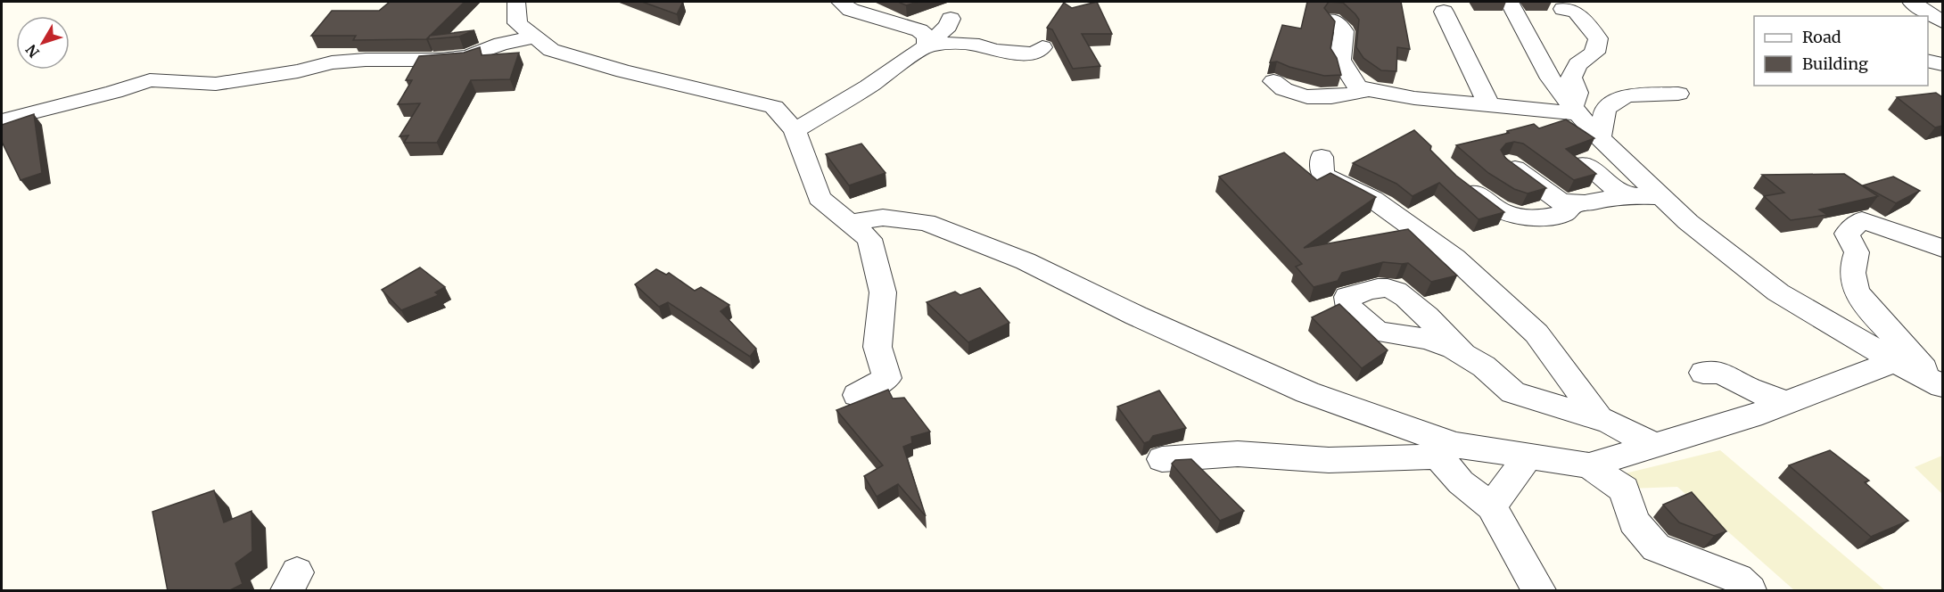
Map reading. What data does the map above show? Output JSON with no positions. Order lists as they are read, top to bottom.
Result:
{
  "legend": ["Road", "Building"],
  "north": "bottom left"
}
